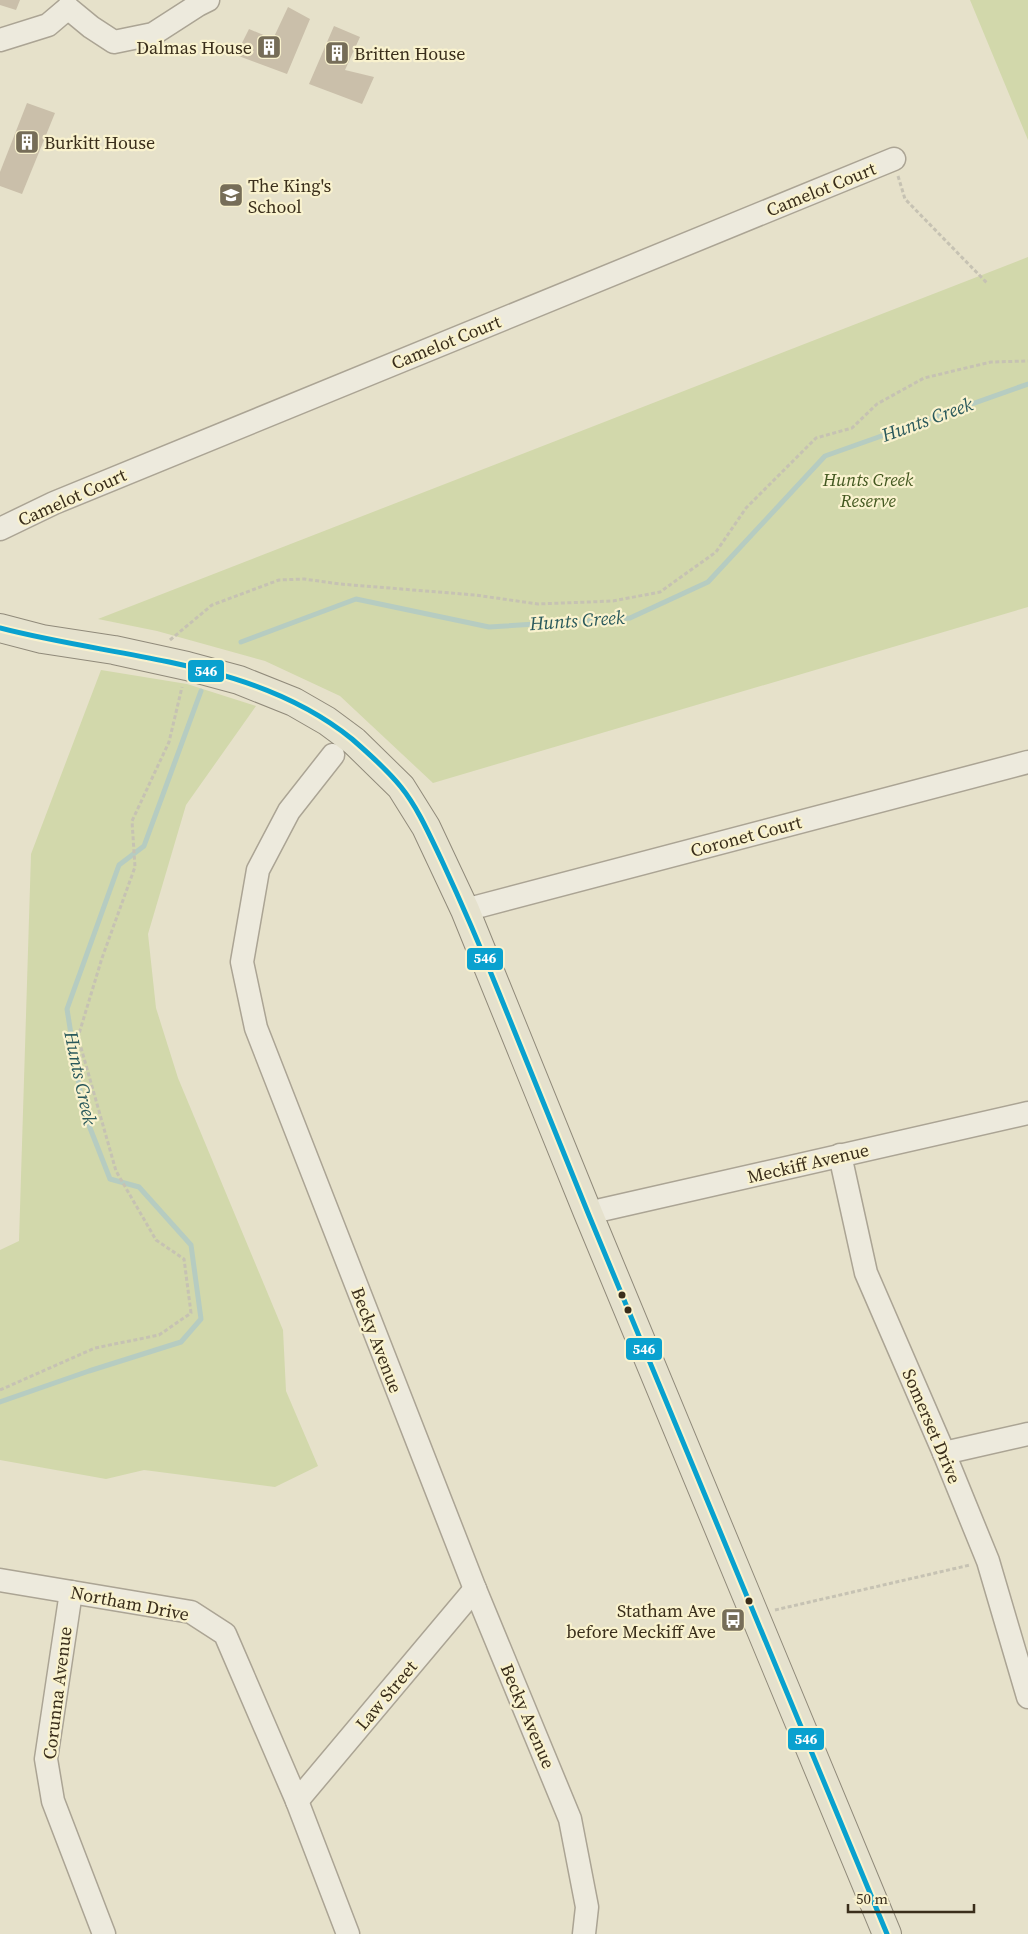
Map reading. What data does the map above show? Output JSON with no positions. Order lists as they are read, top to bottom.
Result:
{
  "streets": {
    "street": [
      "Camelot Court",
      "Coronet Court",
      "Meckiff Avenue",
      "Becky Avenue",
      "Somerset Drive",
      "Northam Drive",
      "Corunna Avenue",
      "Law Street"
    ]
  },
  "crossings": [
    ["Meckiff Avenue", "Somerset Drive"],
    ["Becky Avenue", "Law Street"],
    ["Northam Drive", "Corunna Avenue"],
    ["Northam Drive", "Law Street"]
  ],
  "water": ["Hunts Creek"],
  "parks": ["Hunts Creek Reserve"],
  "places": {
    "building": ["Dalmas House", "Britten House", "Burkitt House"],
    "school or university": ["The King's School"],
    "bus stop": ["Statham Ave before Meckiff Ave"]
  },
  "lines": ["transit line 546"],
  "scale_bar": "50 m"
}
